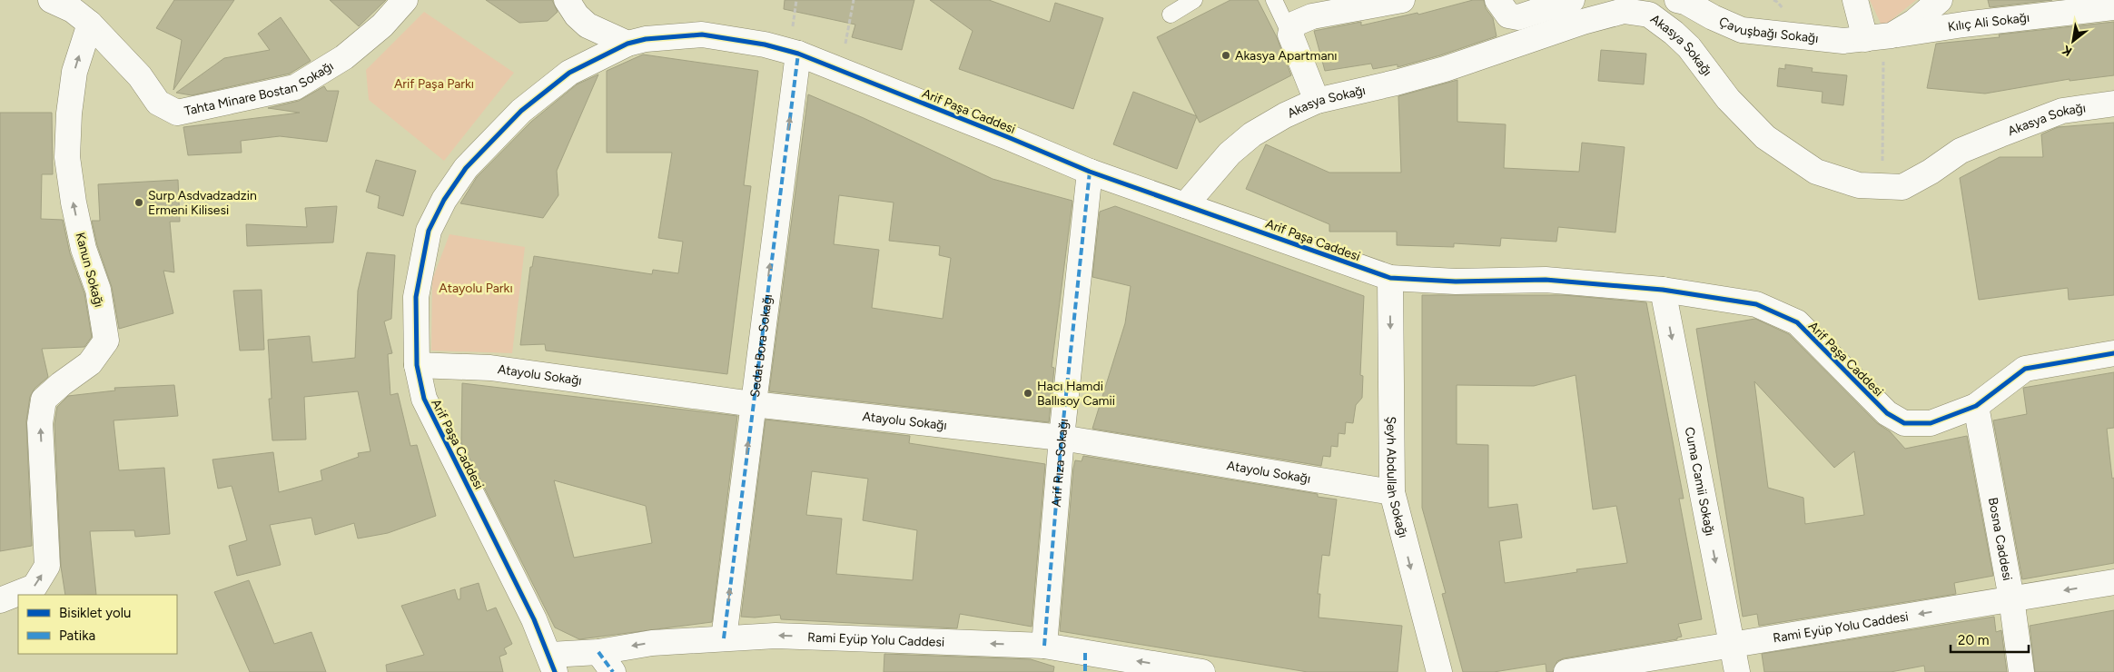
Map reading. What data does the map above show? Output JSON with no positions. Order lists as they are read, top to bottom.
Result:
{
  "streets": {
    "street": [
      "Kılıç Ali Sokağı",
      "Çavuşbağı Sokağı",
      "Akasya Sokağı",
      "Tahta Minare Bostan Sokağı",
      "Arif Paşa Caddesi",
      "Kanun Sokağı",
      "Sedat Bora Sokağı",
      "Atayolu Sokağı",
      "Arif Rıza Sokağı",
      "Şeyh Abdullah Sokağı",
      "Cuma Camii Sokağı",
      "Bosna Caddesi",
      "Rami Eyüp Yolu Caddesi"
    ]
  },
  "crossings": [
    ["Kılıç Ali Sokağı", "Çavuşbağı Sokağı"],
    ["Akasya Sokağı", "Arif Paşa Caddesi"],
    ["Tahta Minare Bostan Sokağı", "Kanun Sokağı"],
    ["Arif Paşa Caddesi", "Sedat Bora Sokağı"],
    ["Arif Paşa Caddesi", "Atayolu Sokağı"],
    ["Arif Paşa Caddesi", "Arif Rıza Sokağı"],
    ["Arif Paşa Caddesi", "Şeyh Abdullah Sokağı"],
    ["Arif Paşa Caddesi", "Cuma Camii Sokağı"],
    ["Arif Paşa Caddesi", "Bosna Caddesi"],
    ["Arif Paşa Caddesi", "Rami Eyüp Yolu Caddesi"],
    ["Sedat Bora Sokağı", "Atayolu Sokağı"],
    ["Sedat Bora Sokağı", "Rami Eyüp Yolu Caddesi"],
    ["Atayolu Sokağı", "Arif Rıza Sokağı"],
    ["Atayolu Sokağı", "Şeyh Abdullah Sokağı"],
    ["Arif Rıza Sokağı", "Rami Eyüp Yolu Caddesi"],
    ["Cuma Camii Sokağı", "Rami Eyüp Yolu Caddesi"],
    ["Bosna Caddesi", "Rami Eyüp Yolu Caddesi"]
  ],
  "one_way": [
    "Kanun Sokağı",
    "Sedat Bora Sokağı",
    "Şeyh Abdullah Sokağı",
    "Cuma Camii Sokağı",
    "Rami Eyüp Yolu Caddesi"
  ],
  "parks": ["Arif Paşa Parkı", "Atayolu Parkı"],
  "places": ["Akasya Apartmanı", "Surp Asdvadzadzin Ermeni Kilisesi", "Hacı Hamdi Ballısoy Camii"],
  "legend": ["Bisiklet yolu", "Patika"],
  "scale_bar": "20 m",
  "north": "bottom left"
}
